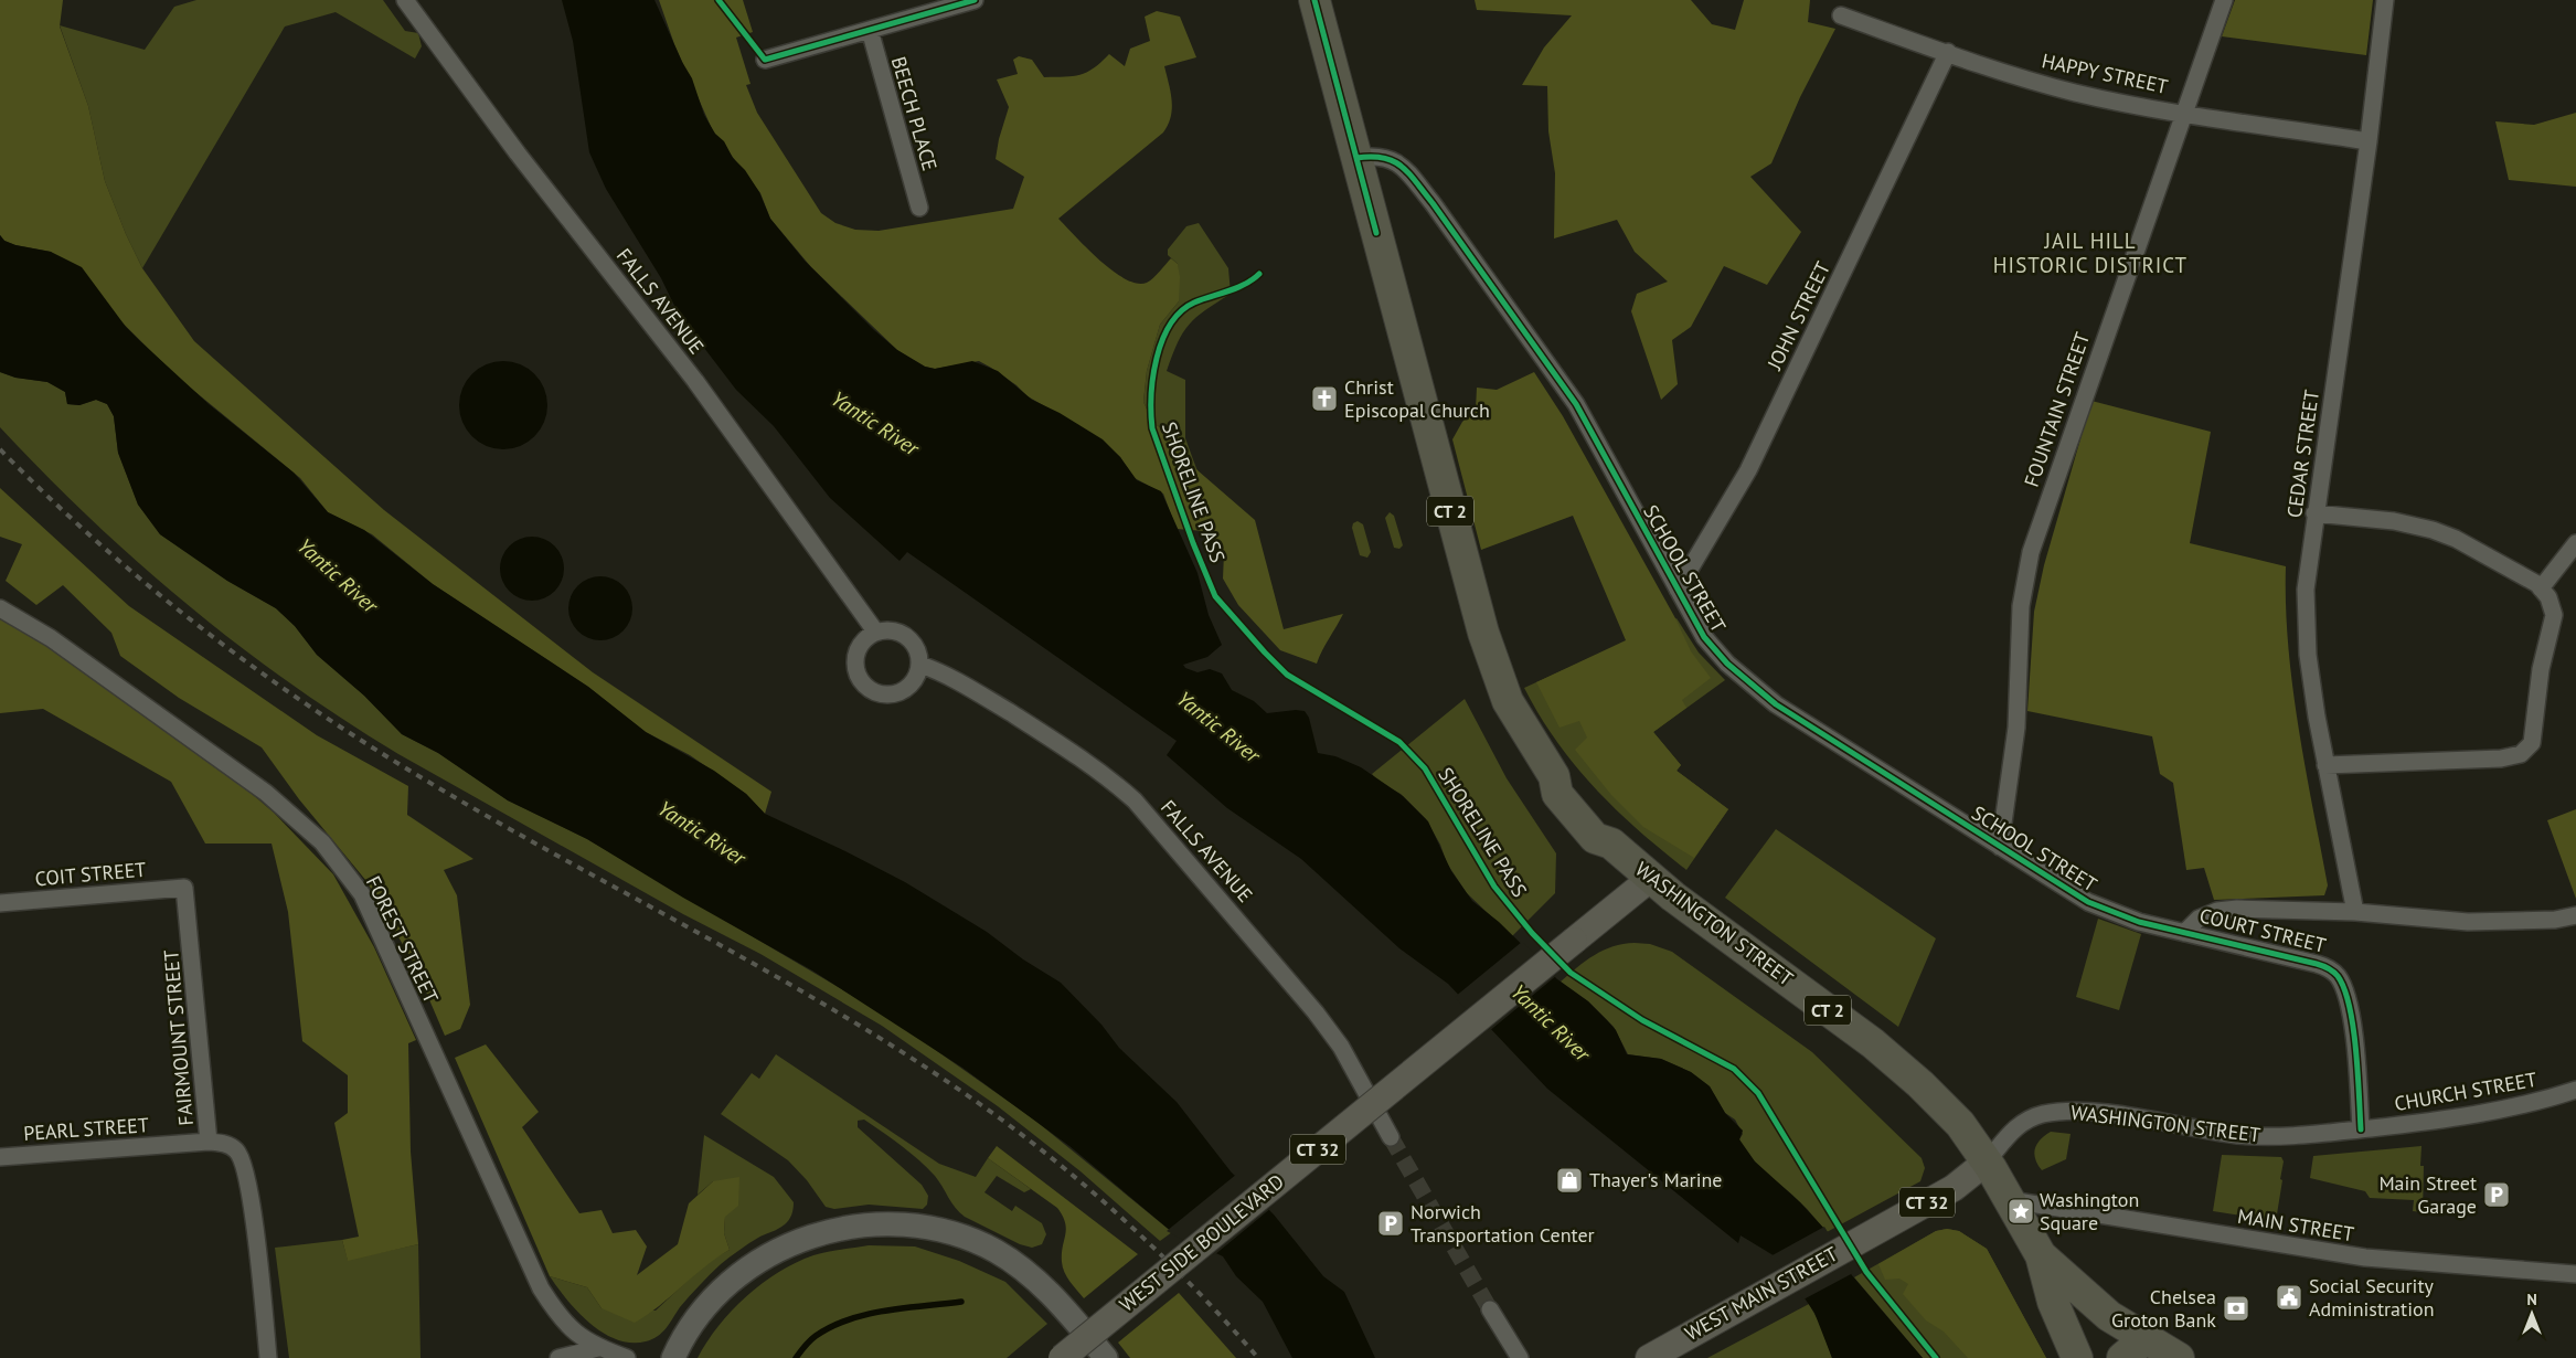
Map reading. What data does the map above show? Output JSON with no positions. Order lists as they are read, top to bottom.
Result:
{
  "streets": {
    "highway": ["CT 2", "WASHINGTON STREET"],
    "main road": ["CT 32", "WEST SIDE BOULEVARD", "WEST MAIN STREET"],
    "street": [
      "HAPPY STREET",
      "BEECH PLACE",
      "FALLS AVENUE",
      "JOHN STREET",
      "FOUNTAIN STREET",
      "CEDAR STREET",
      "SCHOOL STREET",
      "COIT STREET",
      "COURT STREET",
      "FOREST STREET",
      "FAIRMOUNT STREET",
      "CHURCH STREET",
      "PEARL STREET",
      "MAIN STREET"
    ],
    "cycle path": ["SHORELINE PASS"]
  },
  "crossings": [
    ["HAPPY STREET", "JOHN STREET"],
    ["HAPPY STREET", "FOUNTAIN STREET"],
    ["HAPPY STREET", "CEDAR STREET"],
    ["JOHN STREET", "SCHOOL STREET"],
    ["FOUNTAIN STREET", "SCHOOL STREET"],
    ["CT 2", "WASHINGTON STREET"],
    ["CT 2", "MAIN STREET"],
    ["CT 2", "WEST MAIN STREET"],
    ["SCHOOL STREET", "WASHINGTON STREET"],
    ["SCHOOL STREET", "COURT STREET"],
    ["COIT STREET", "FAIRMOUNT STREET"],
    ["WASHINGTON STREET", "COURT STREET"],
    ["WASHINGTON STREET", "CHURCH STREET"],
    ["WASHINGTON STREET", "WEST SIDE BOULEVARD"],
    ["WASHINGTON STREET", "WEST MAIN STREET"],
    ["COURT STREET", "CHURCH STREET"],
    ["FAIRMOUNT STREET", "PEARL STREET"]
  ],
  "districts": ["JAIL HILL HISTORIC DISTRICT"],
  "water": ["Yantic River"],
  "places": {
    "church": ["Christ Episcopal Church"],
    "shop": ["Thayer's Marine"],
    "parking": ["Main Street Garage", "Norwich Transportation Center"],
    "place": ["Washington Square"],
    "public building": ["Social Security Administration"],
    "bank": ["Chelsea Groton Bank"]
  },
  "north": "top"
}
